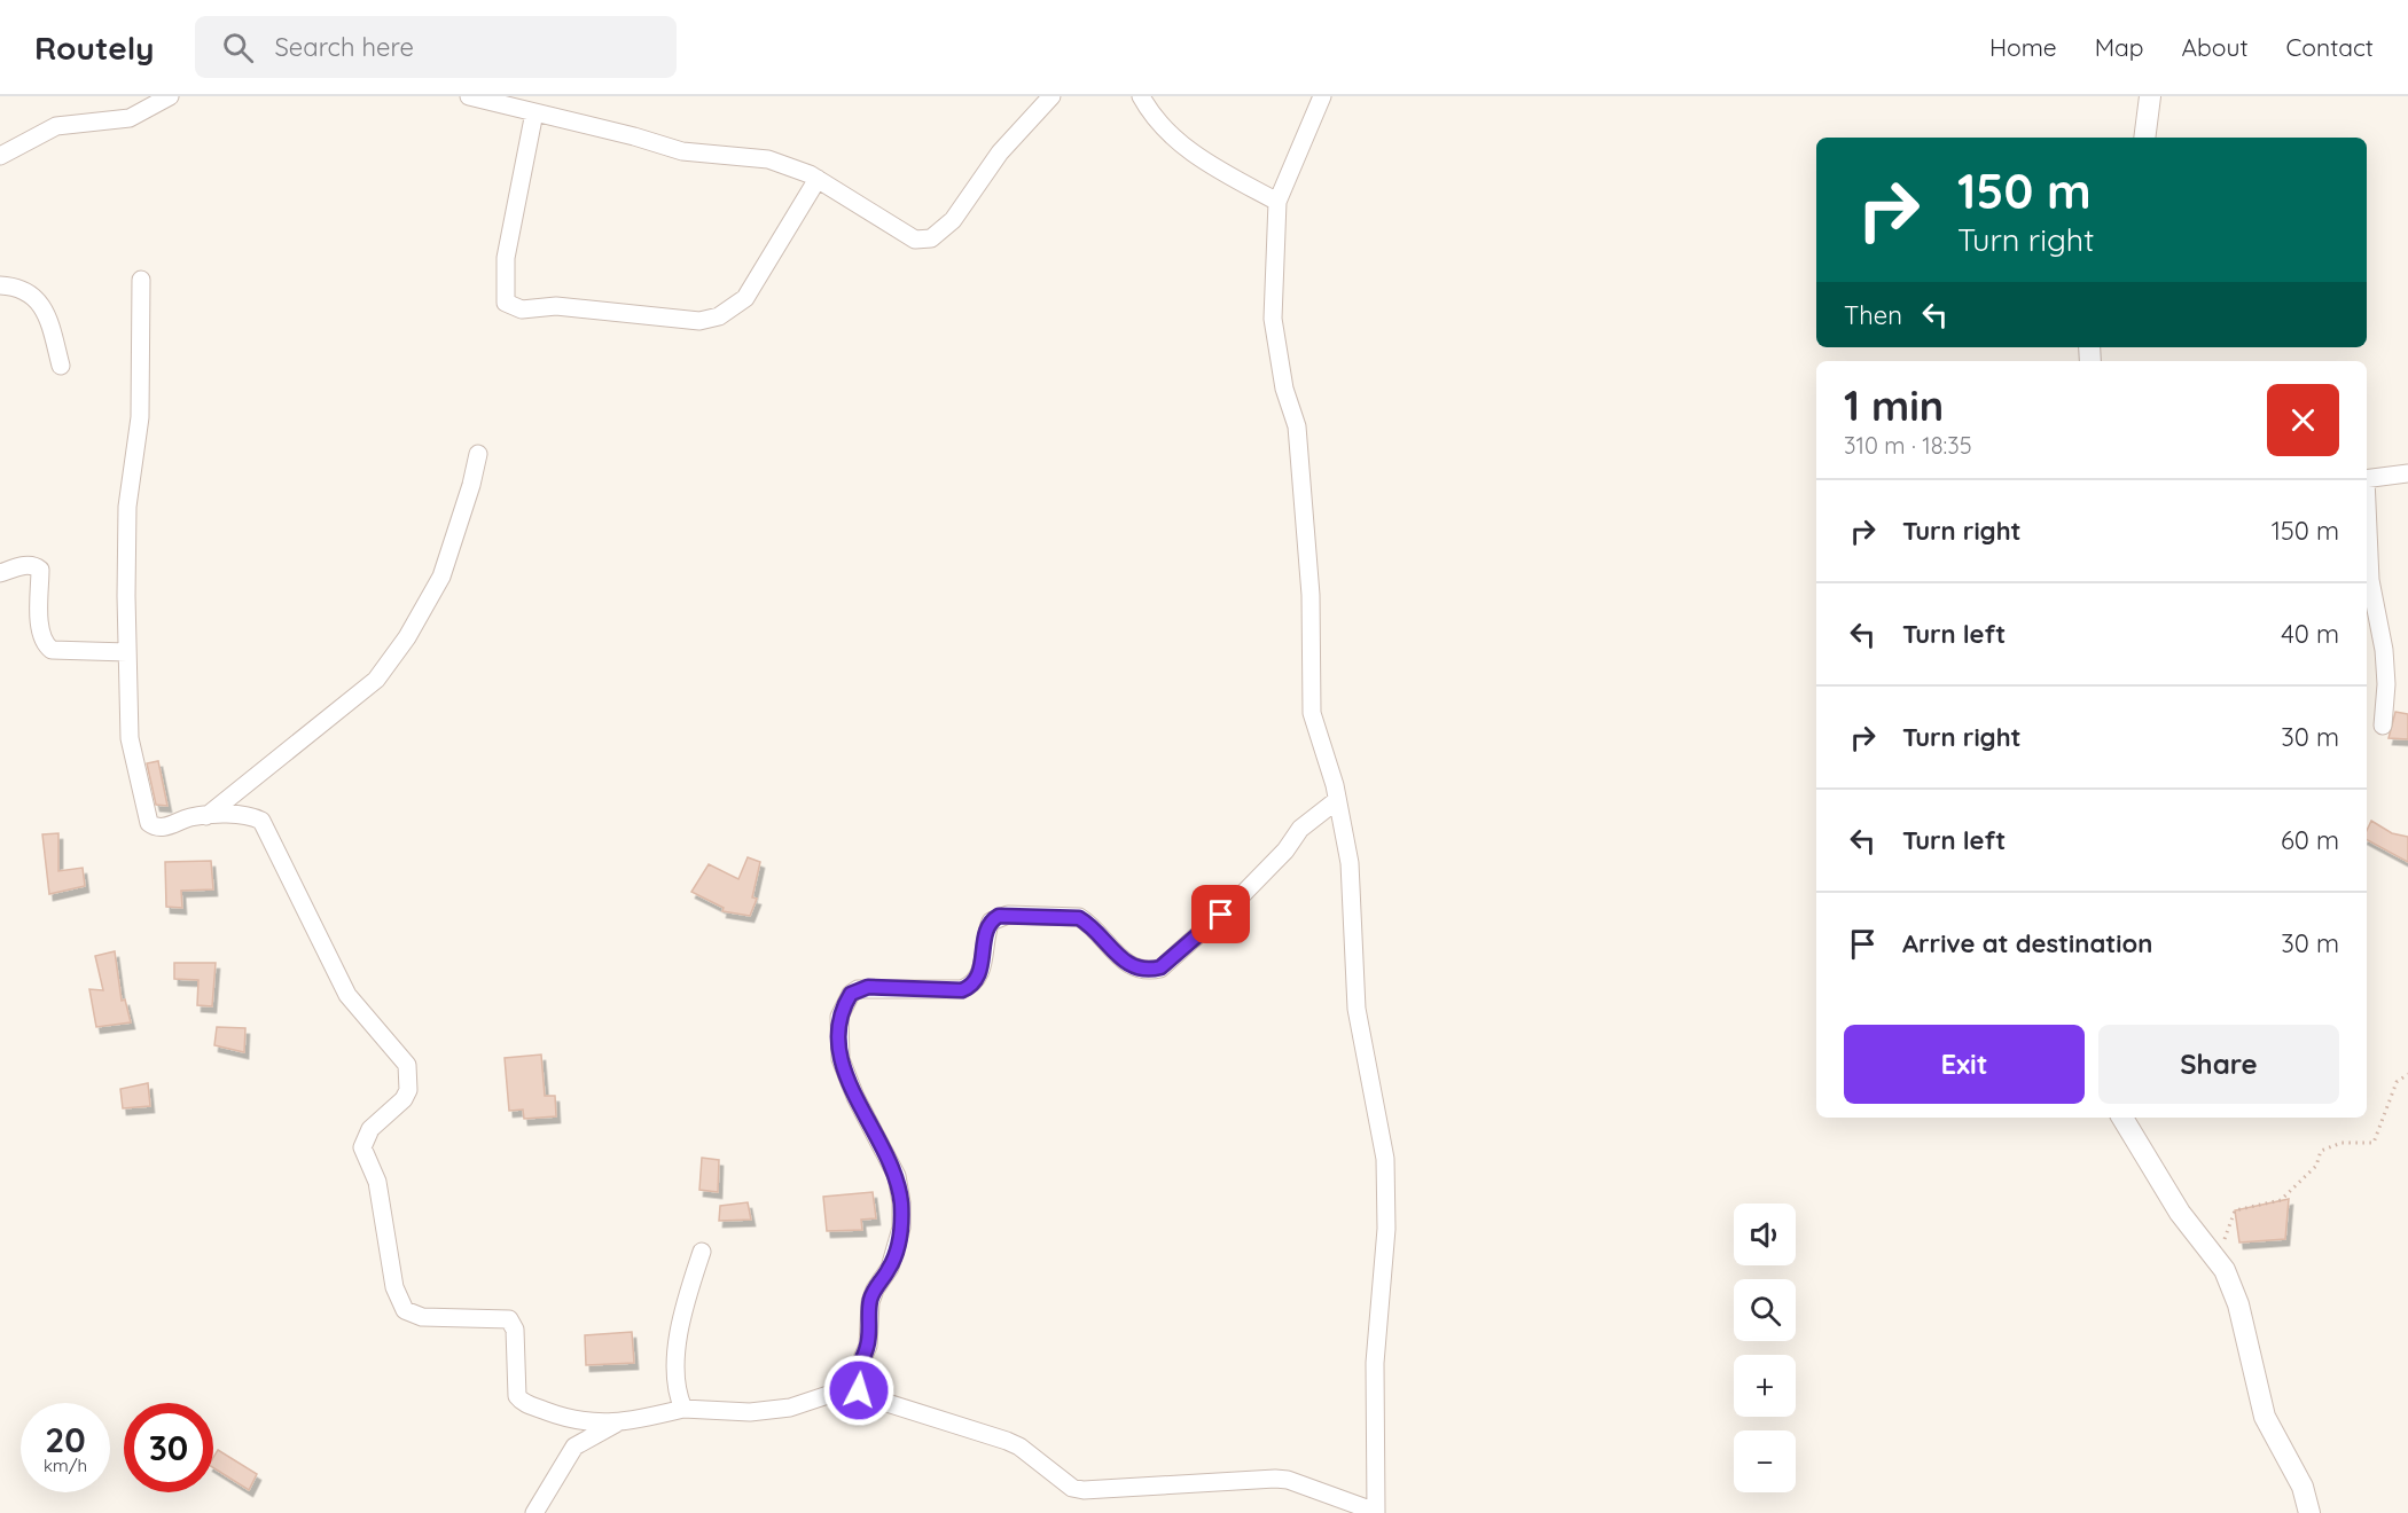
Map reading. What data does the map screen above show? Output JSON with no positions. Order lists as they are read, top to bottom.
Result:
{
  "page": {
    "header": "Routely",
    "search": "Search here",
    "nav": [
      "Home",
      "Map",
      "About",
      "Contact"
    ],
    "turn": ["150 m", "Turn right"],
    "then": "Then",
    "heading": ["1 min", "310 m · 18:35"],
    "list": [
      {
        "name": "Turn right",
        "value": "150 m"
      },
      {
        "name": "Turn left",
        "value": "40 m"
      },
      {
        "name": "Turn right",
        "value": "30 m"
      },
      {
        "name": "Turn left",
        "value": "60 m"
      },
      {
        "name": "Arrive at destination",
        "value": "30 m"
      }
    ],
    "buttons": ["Exit", "Share"],
    "map_buttons": ["+", "−"],
    "speed": "20 km/h",
    "limit": "30"
  }
}
